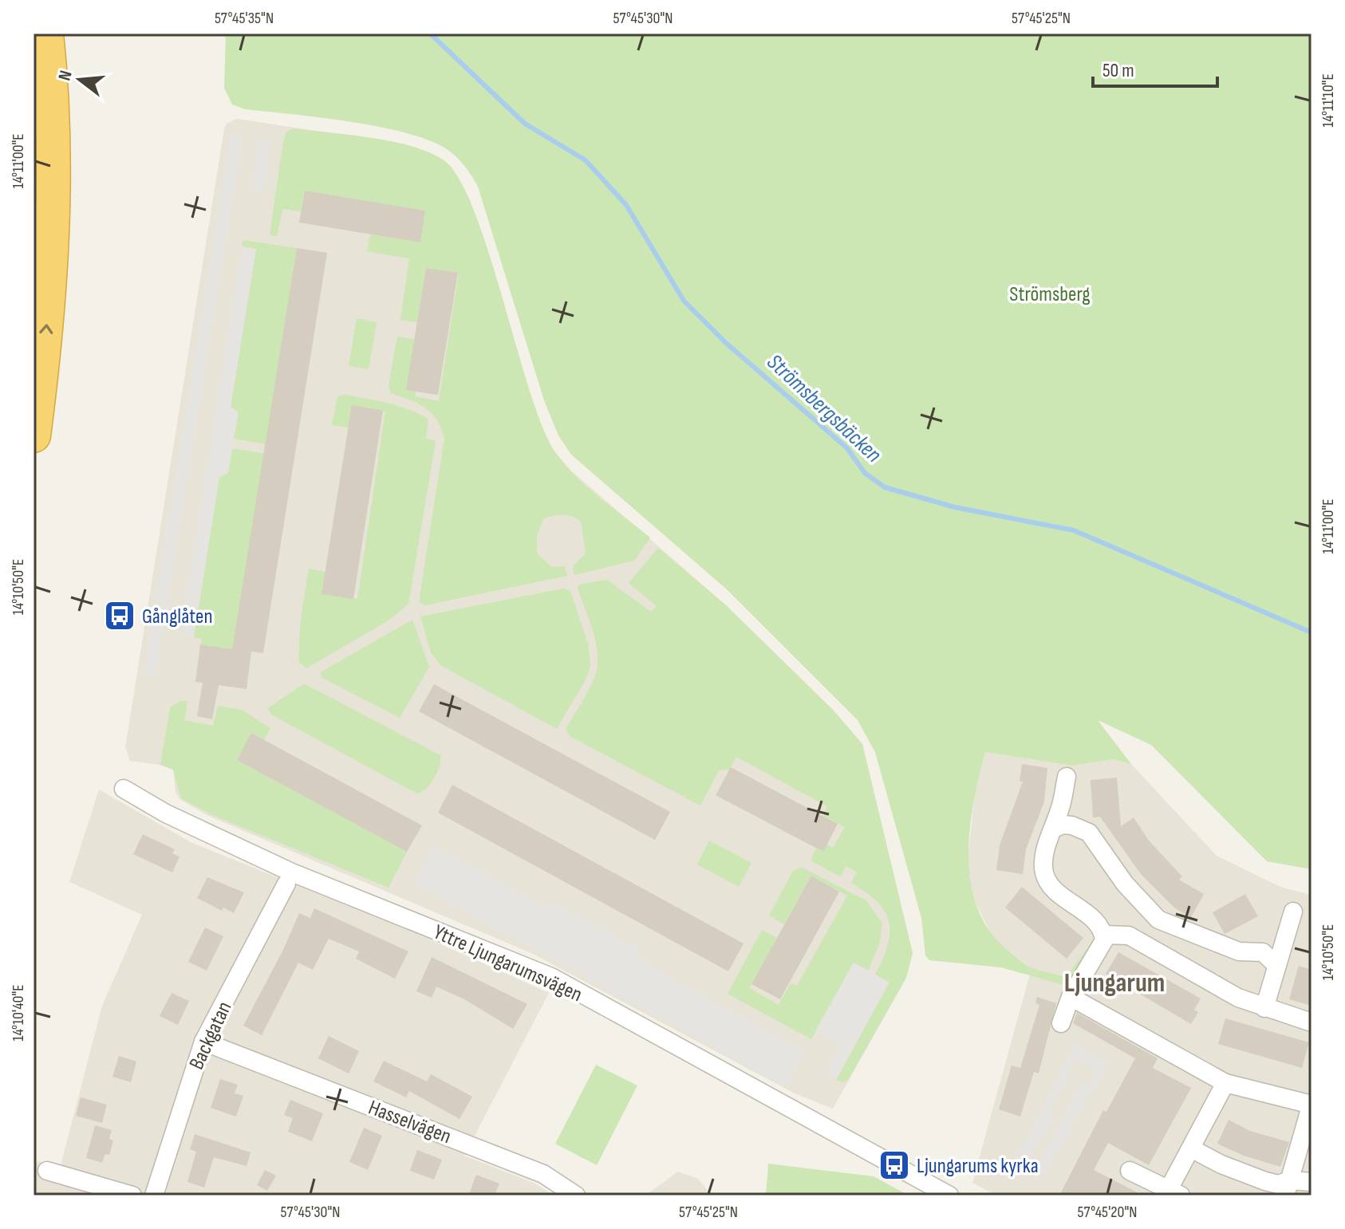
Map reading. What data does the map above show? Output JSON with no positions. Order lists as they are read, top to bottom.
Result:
{
  "streets": {
    "street": ["Yttre Ljungarumsvägen", "Backgatan", "Hasselvägen"]
  },
  "crossings": [
    ["Backgatan", "Hasselvägen"]
  ],
  "districts": ["Ljungarum"],
  "water": ["Strömsbergsbäcken"],
  "parks": ["Strömsberg"],
  "places": {
    "bus stop": ["Gånglåten", "Ljungarums kyrka"]
  },
  "scale_bar": "50 m",
  "north": "left",
  "coordinates": [
    "57°45'35\"N",
    "57°45'30\"N",
    "57°45'25\"N",
    "14°11'10\"E",
    "14°11'00\"E",
    "14°10'50\"E",
    "14°10'40\"E",
    "57°45'20\"N"
  ]
}
